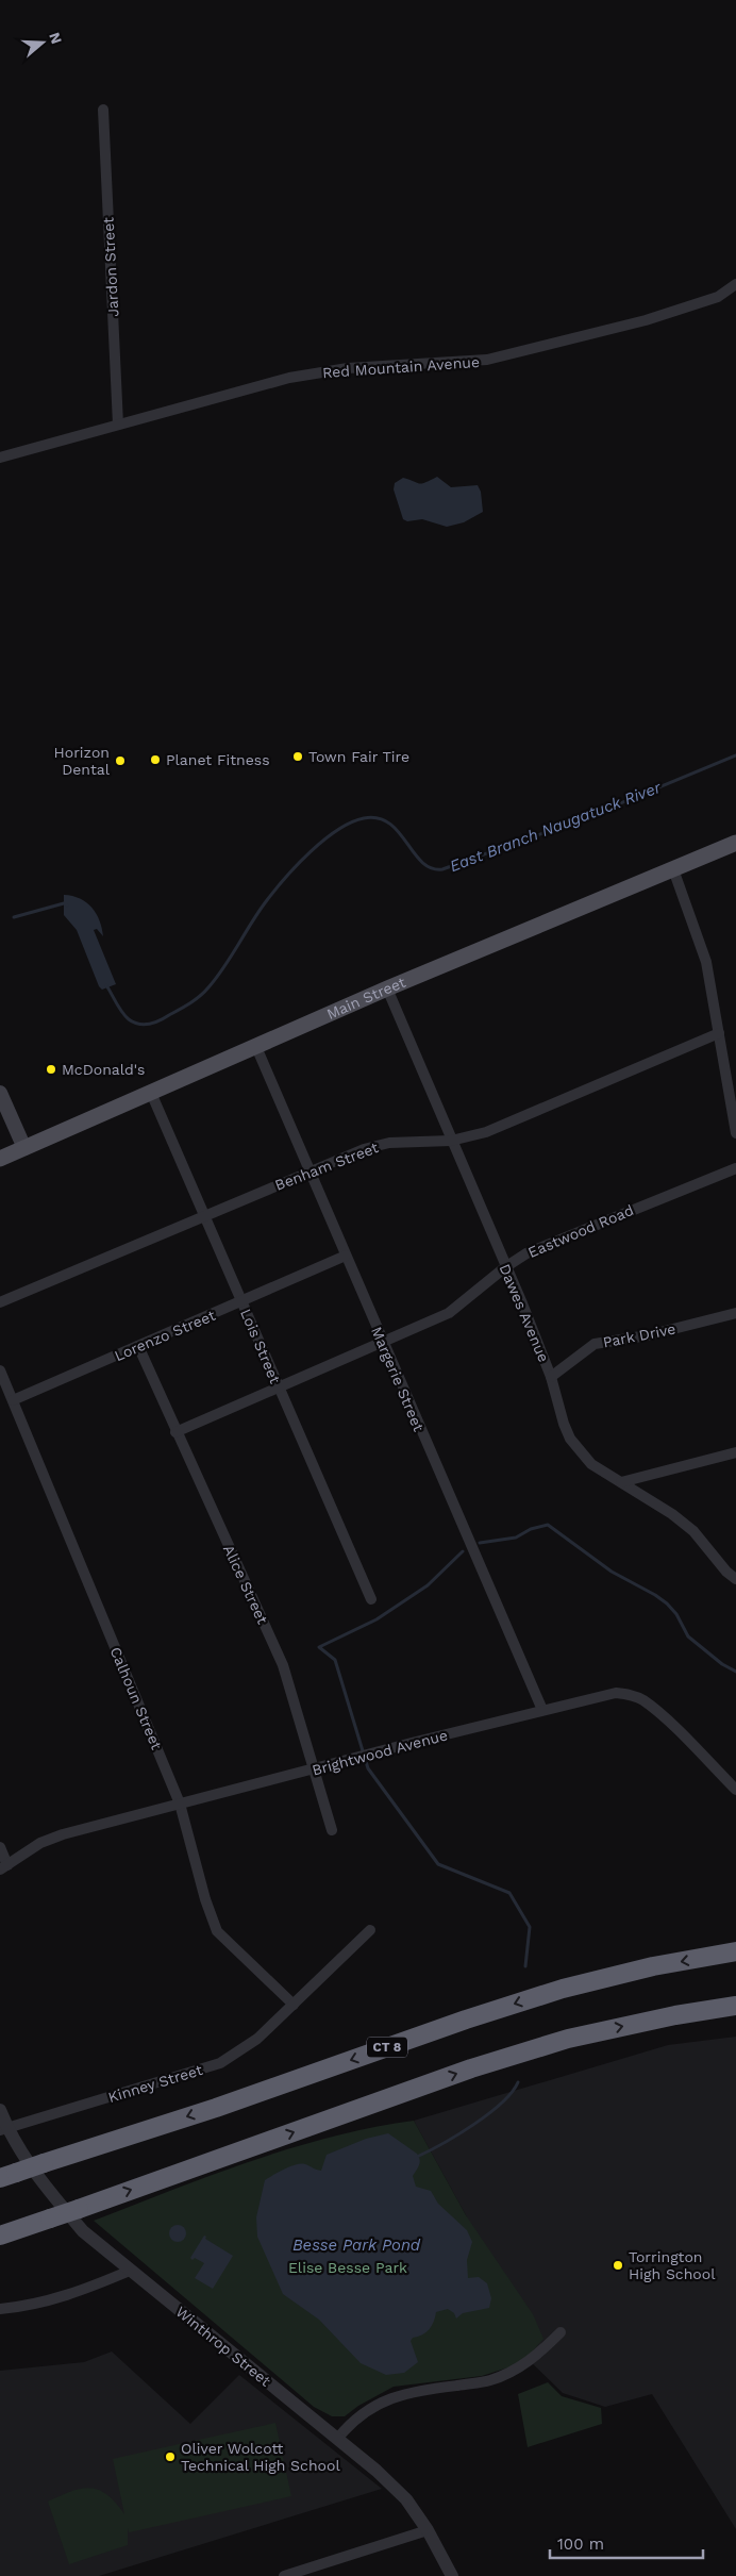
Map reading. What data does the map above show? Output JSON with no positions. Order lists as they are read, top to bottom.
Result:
{
  "streets": {
    "highway": ["CT 8"],
    "main road": ["Main Street"],
    "street": [
      "Jardon Street",
      "Red Mountain Avenue",
      "Benham Street",
      "Eastwood Road",
      "Dawes Avenue",
      "Lorenzo Street",
      "Park Drive",
      "Lois Street",
      "Margerie Street",
      "Alice Street",
      "Calhoun Street",
      "Brightwood Avenue",
      "Kinney Street",
      "Winthrop Street"
    ]
  },
  "crossings": [
    ["Jardon Street", "Red Mountain Avenue"],
    ["Main Street", "Dawes Avenue"],
    ["Main Street", "Lois Street"],
    ["Main Street", "Margerie Street"],
    ["Benham Street", "Dawes Avenue"],
    ["Benham Street", "Lois Street"],
    ["Benham Street", "Margerie Street"],
    ["Eastwood Road", "Dawes Avenue"],
    ["Eastwood Road", "Lois Street"],
    ["Eastwood Road", "Margerie Street"],
    ["Eastwood Road", "Alice Street"],
    ["Dawes Avenue", "Park Drive"],
    ["Lorenzo Street", "Lois Street"],
    ["Lorenzo Street", "Margerie Street"],
    ["Lorenzo Street", "Alice Street"],
    ["Lorenzo Street", "Calhoun Street"],
    ["Margerie Street", "Brightwood Avenue"],
    ["Alice Street", "Brightwood Avenue"],
    ["Calhoun Street", "Brightwood Avenue"],
    ["Calhoun Street", "Kinney Street"],
    ["Kinney Street", "Winthrop Street"]
  ],
  "water": ["East Branch Naugatuck River", "Besse Park Pond"],
  "parks": ["Elise Besse Park"],
  "places": [
    "Town Fair Tire",
    "Planet Fitness",
    "Horizon Dental",
    "McDonald's",
    "Torrington High School",
    "Oliver Wolcott Technical High School"
  ],
  "scale_bar": "100 m",
  "north": "right"
}
